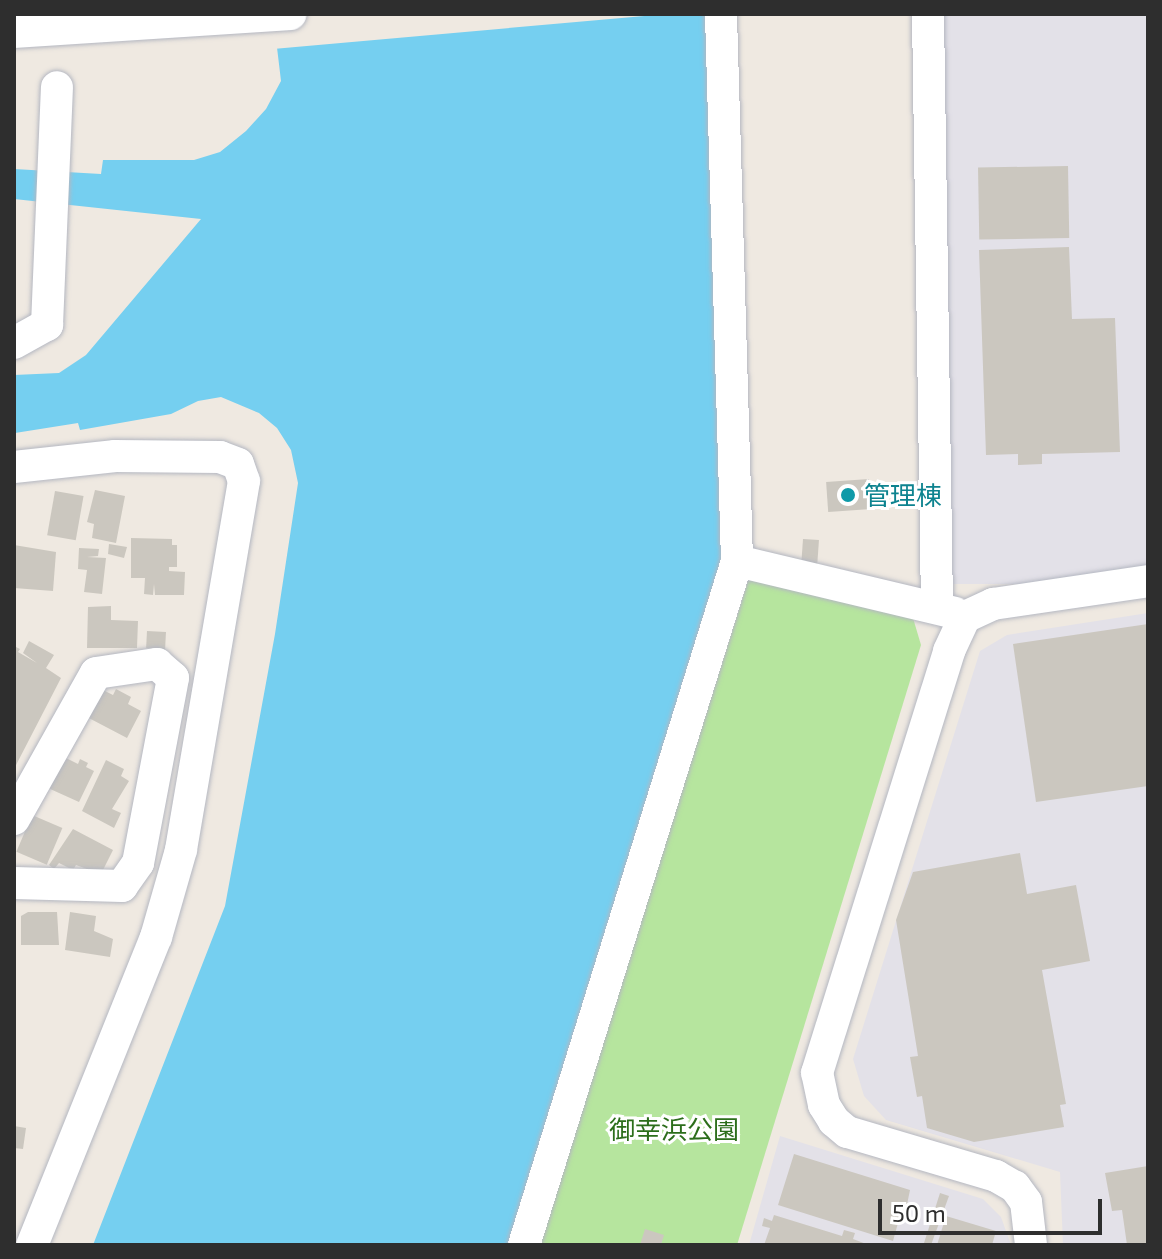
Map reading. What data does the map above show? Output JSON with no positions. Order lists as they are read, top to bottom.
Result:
{
  "parks": ["御幸浜公園"],
  "places": ["管理棟"],
  "scale_bar": "50 m"
}
